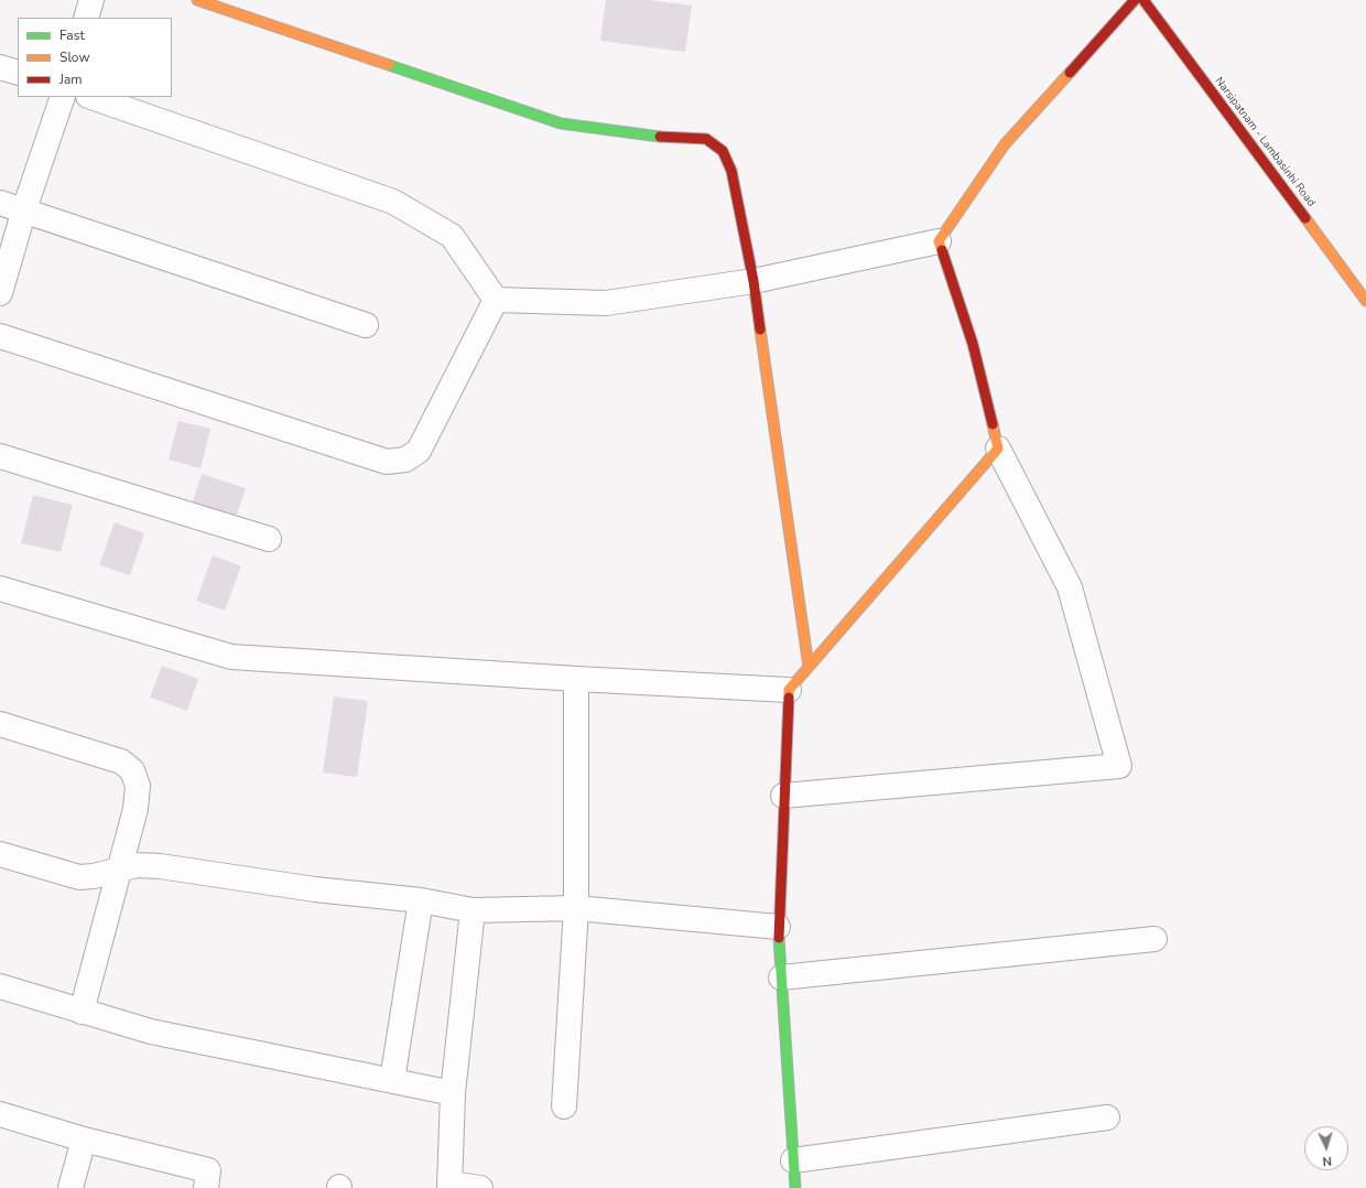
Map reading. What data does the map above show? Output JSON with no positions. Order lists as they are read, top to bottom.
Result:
{
  "streets": {
    "street": ["Narsipatnam - Lambasinhi Road"]
  },
  "legend": ["Fast", "Slow", "Jam"],
  "north": "bottom"
}
